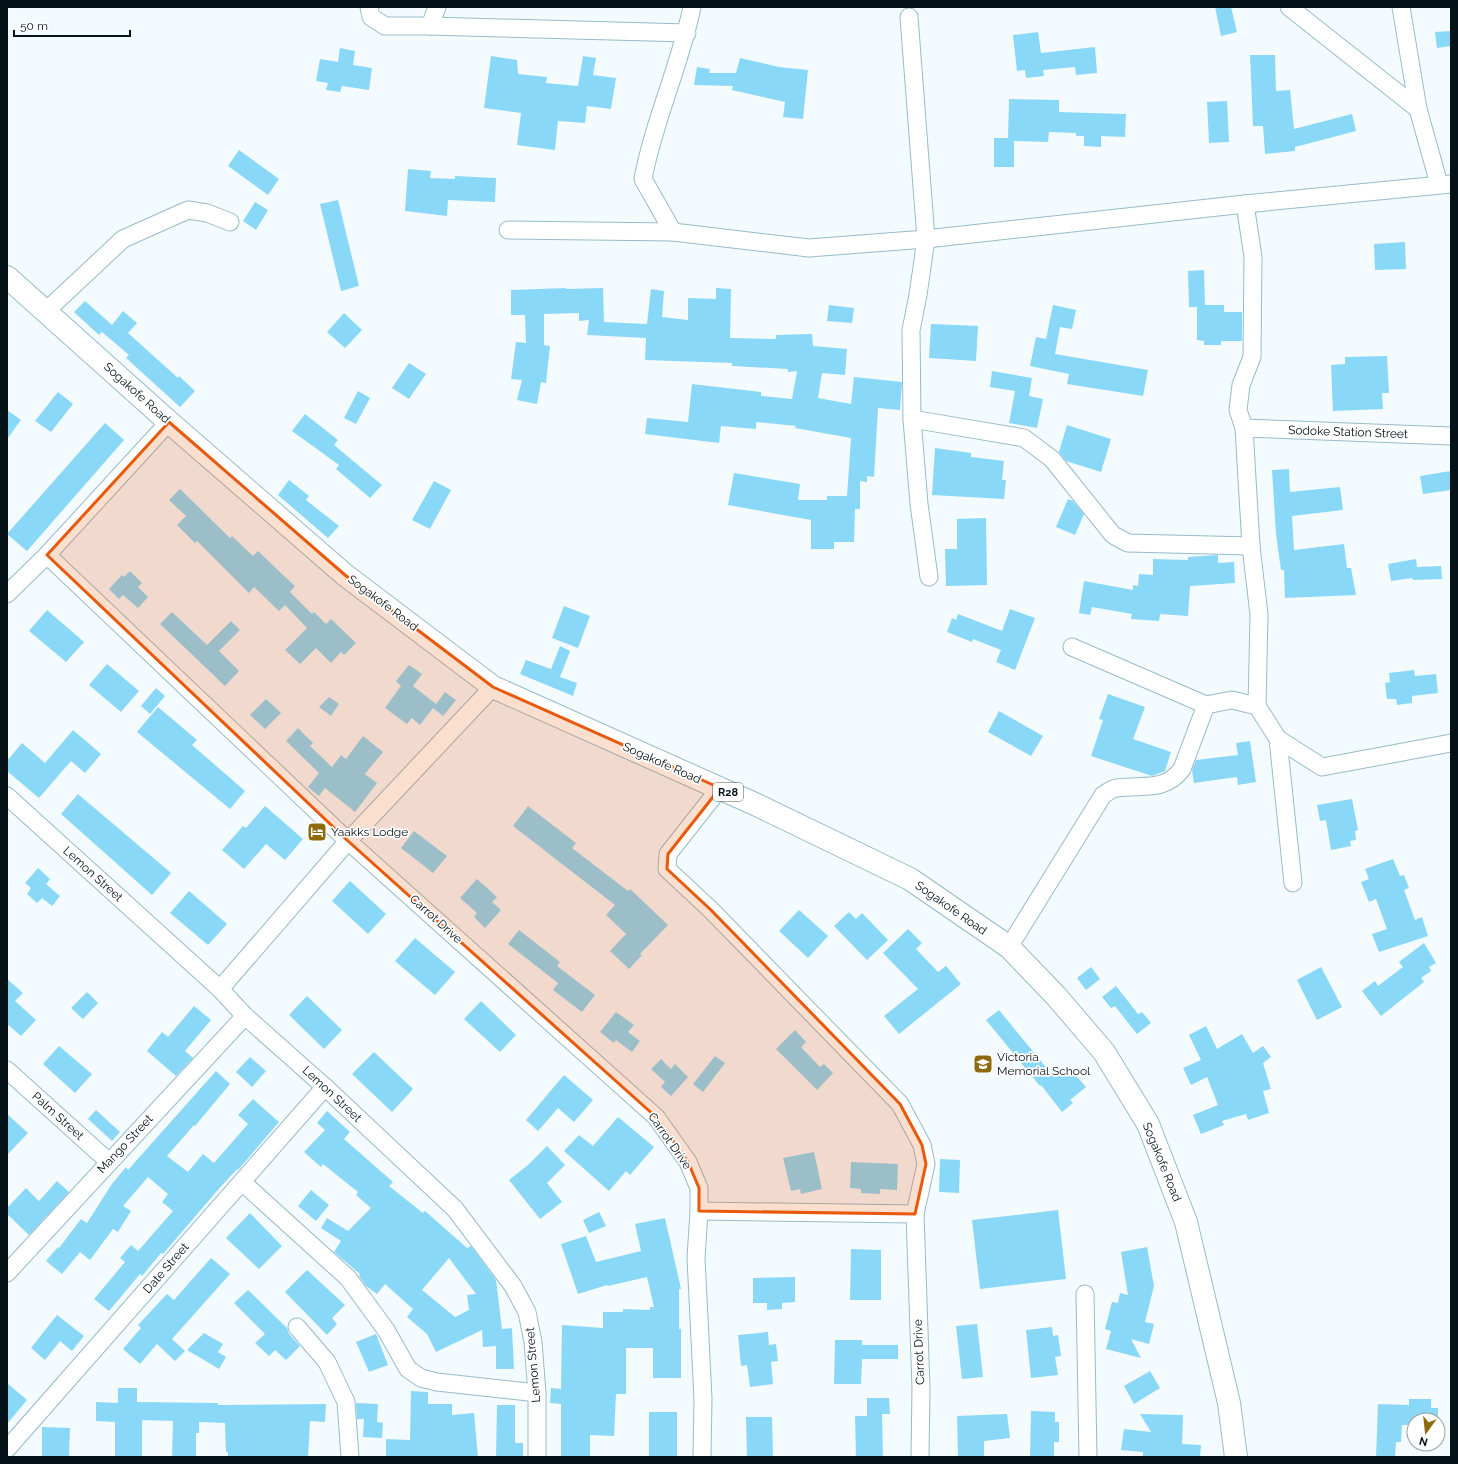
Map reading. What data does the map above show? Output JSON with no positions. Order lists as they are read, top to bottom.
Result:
{
  "streets": {
    "main road": ["Sogakofe Road", "R28"],
    "street": [
      "Sodoke Station Street",
      "Lemon Street",
      "Carrot Drive",
      "Palm Street",
      "Mango Street",
      "Date Street"
    ]
  },
  "crossings": [
    ["Sogakofe Road", "Carrot Drive"],
    ["Lemon Street", "Mango Street"],
    ["Lemon Street", "Date Street"],
    ["Palm Street", "Mango Street"]
  ],
  "places": {
    "hotel": ["Yaakks Lodge"],
    "school or university": ["Victoria Memorial School"]
  },
  "scale_bar": "50 m",
  "north": "bottom"
}
